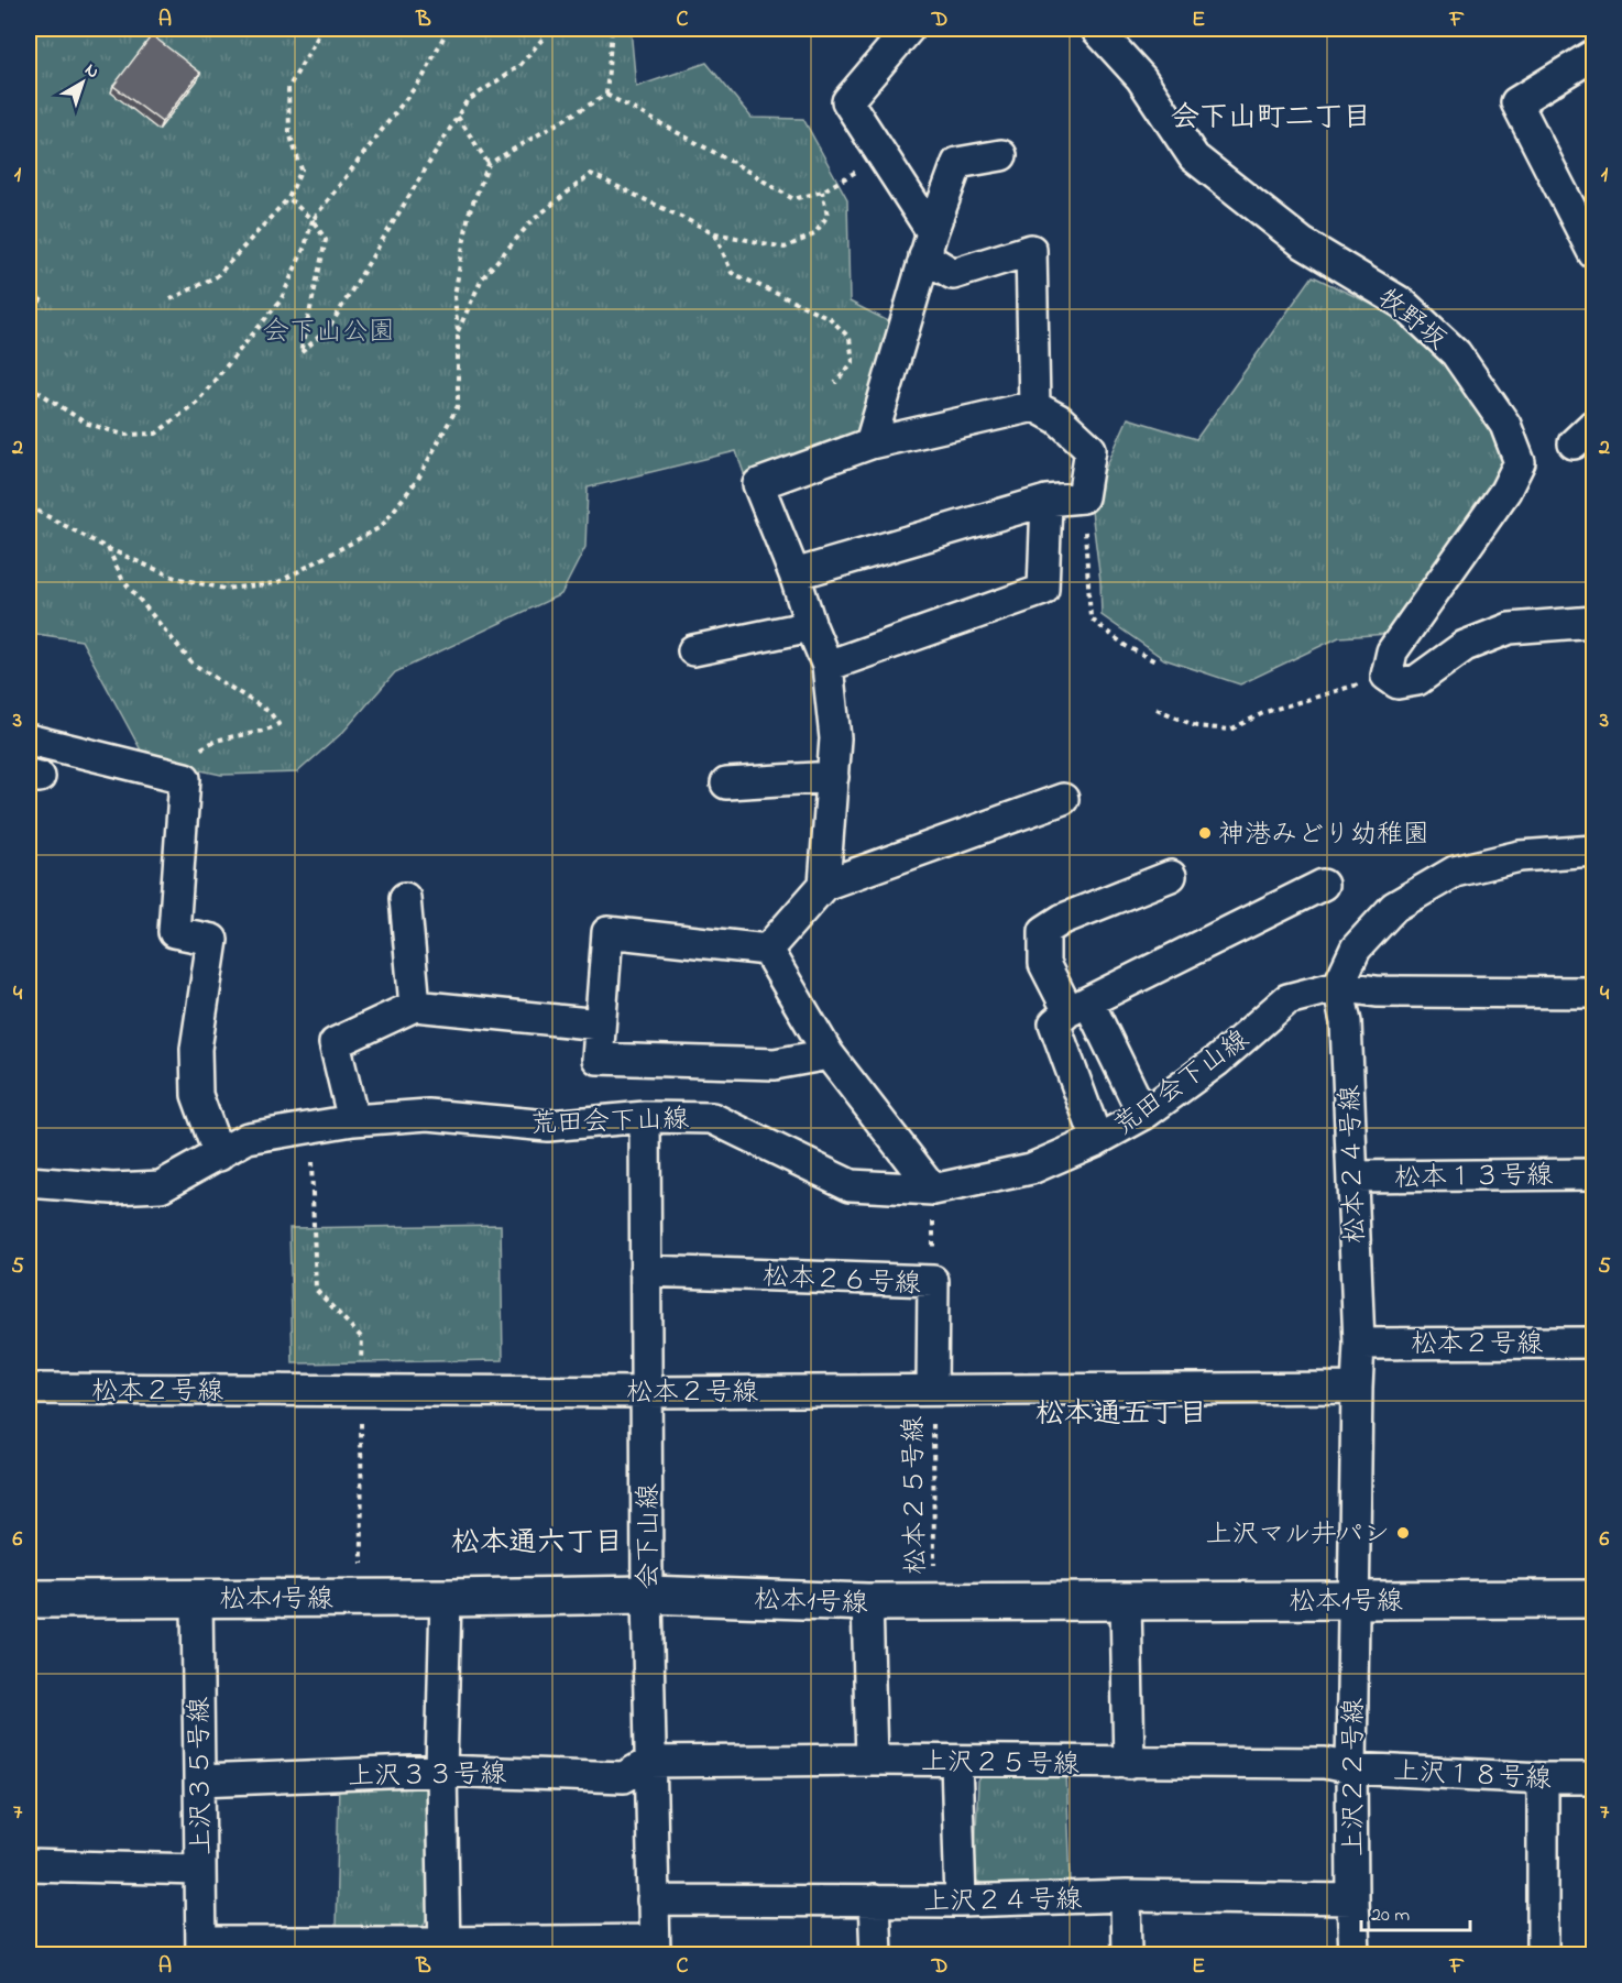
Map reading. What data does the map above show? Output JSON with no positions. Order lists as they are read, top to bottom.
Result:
{
  "streets": {
    "street": [
      "牧野坂",
      "荒田会下山線",
      "松本２４号線",
      "松本１３号線",
      "松本２６号線",
      "松本２号線",
      "会下山線",
      "松本1号線",
      "上沢２５号線",
      "上沢３３号線",
      "上沢１８号線",
      "上沢３５号線",
      "上沢２２号線",
      "上沢２４号線"
    ],
    "path": ["松本２５号線"]
  },
  "crossings": [
    ["荒田会下山線", "松本２４号線"],
    ["荒田会下山線", "会下山線"],
    ["松本２４号線", "松本１３号線"],
    ["松本２４号線", "松本２号線"],
    ["松本２４号線", "松本1号線"],
    ["松本２４号線", "上沢２２号線"],
    ["松本２６号線", "松本２号線"],
    ["松本２６号線", "松本２５号線"],
    ["松本２６号線", "会下山線"],
    ["松本２号線", "松本２５号線"],
    ["松本２号線", "会下山線"],
    ["松本２５号線", "松本1号線"],
    ["会下山線", "松本1号線"],
    ["会下山線", "上沢２５号線"],
    ["会下山線", "上沢３３号線"],
    ["会下山線", "上沢２４号線"],
    ["松本1号線", "上沢３５号線"],
    ["松本1号線", "上沢２２号線"],
    ["上沢２５号線", "上沢３３号線"],
    ["上沢２５号線", "上沢１８号線"],
    ["上沢２５号線", "上沢２２号線"],
    ["上沢３３号線", "上沢３５号線"],
    ["上沢１８号線", "上沢２２号線"],
    ["上沢２２号線", "上沢２４号線"]
  ],
  "districts": ["会下山町二丁目", "松本通五丁目", "松本通六丁目"],
  "parks": ["会下山公園"],
  "places": ["神港みどり幼稚園", "上沢マル井パン"],
  "scale_bar": "20 m",
  "north": "top right",
  "grid": {
    "columns": [
      "A",
      "B",
      "C",
      "D",
      "E",
      "F"
    ],
    "rows": [
      "1",
      "2",
      "3",
      "4",
      "5",
      "6",
      "7"
    ]
  }
}
